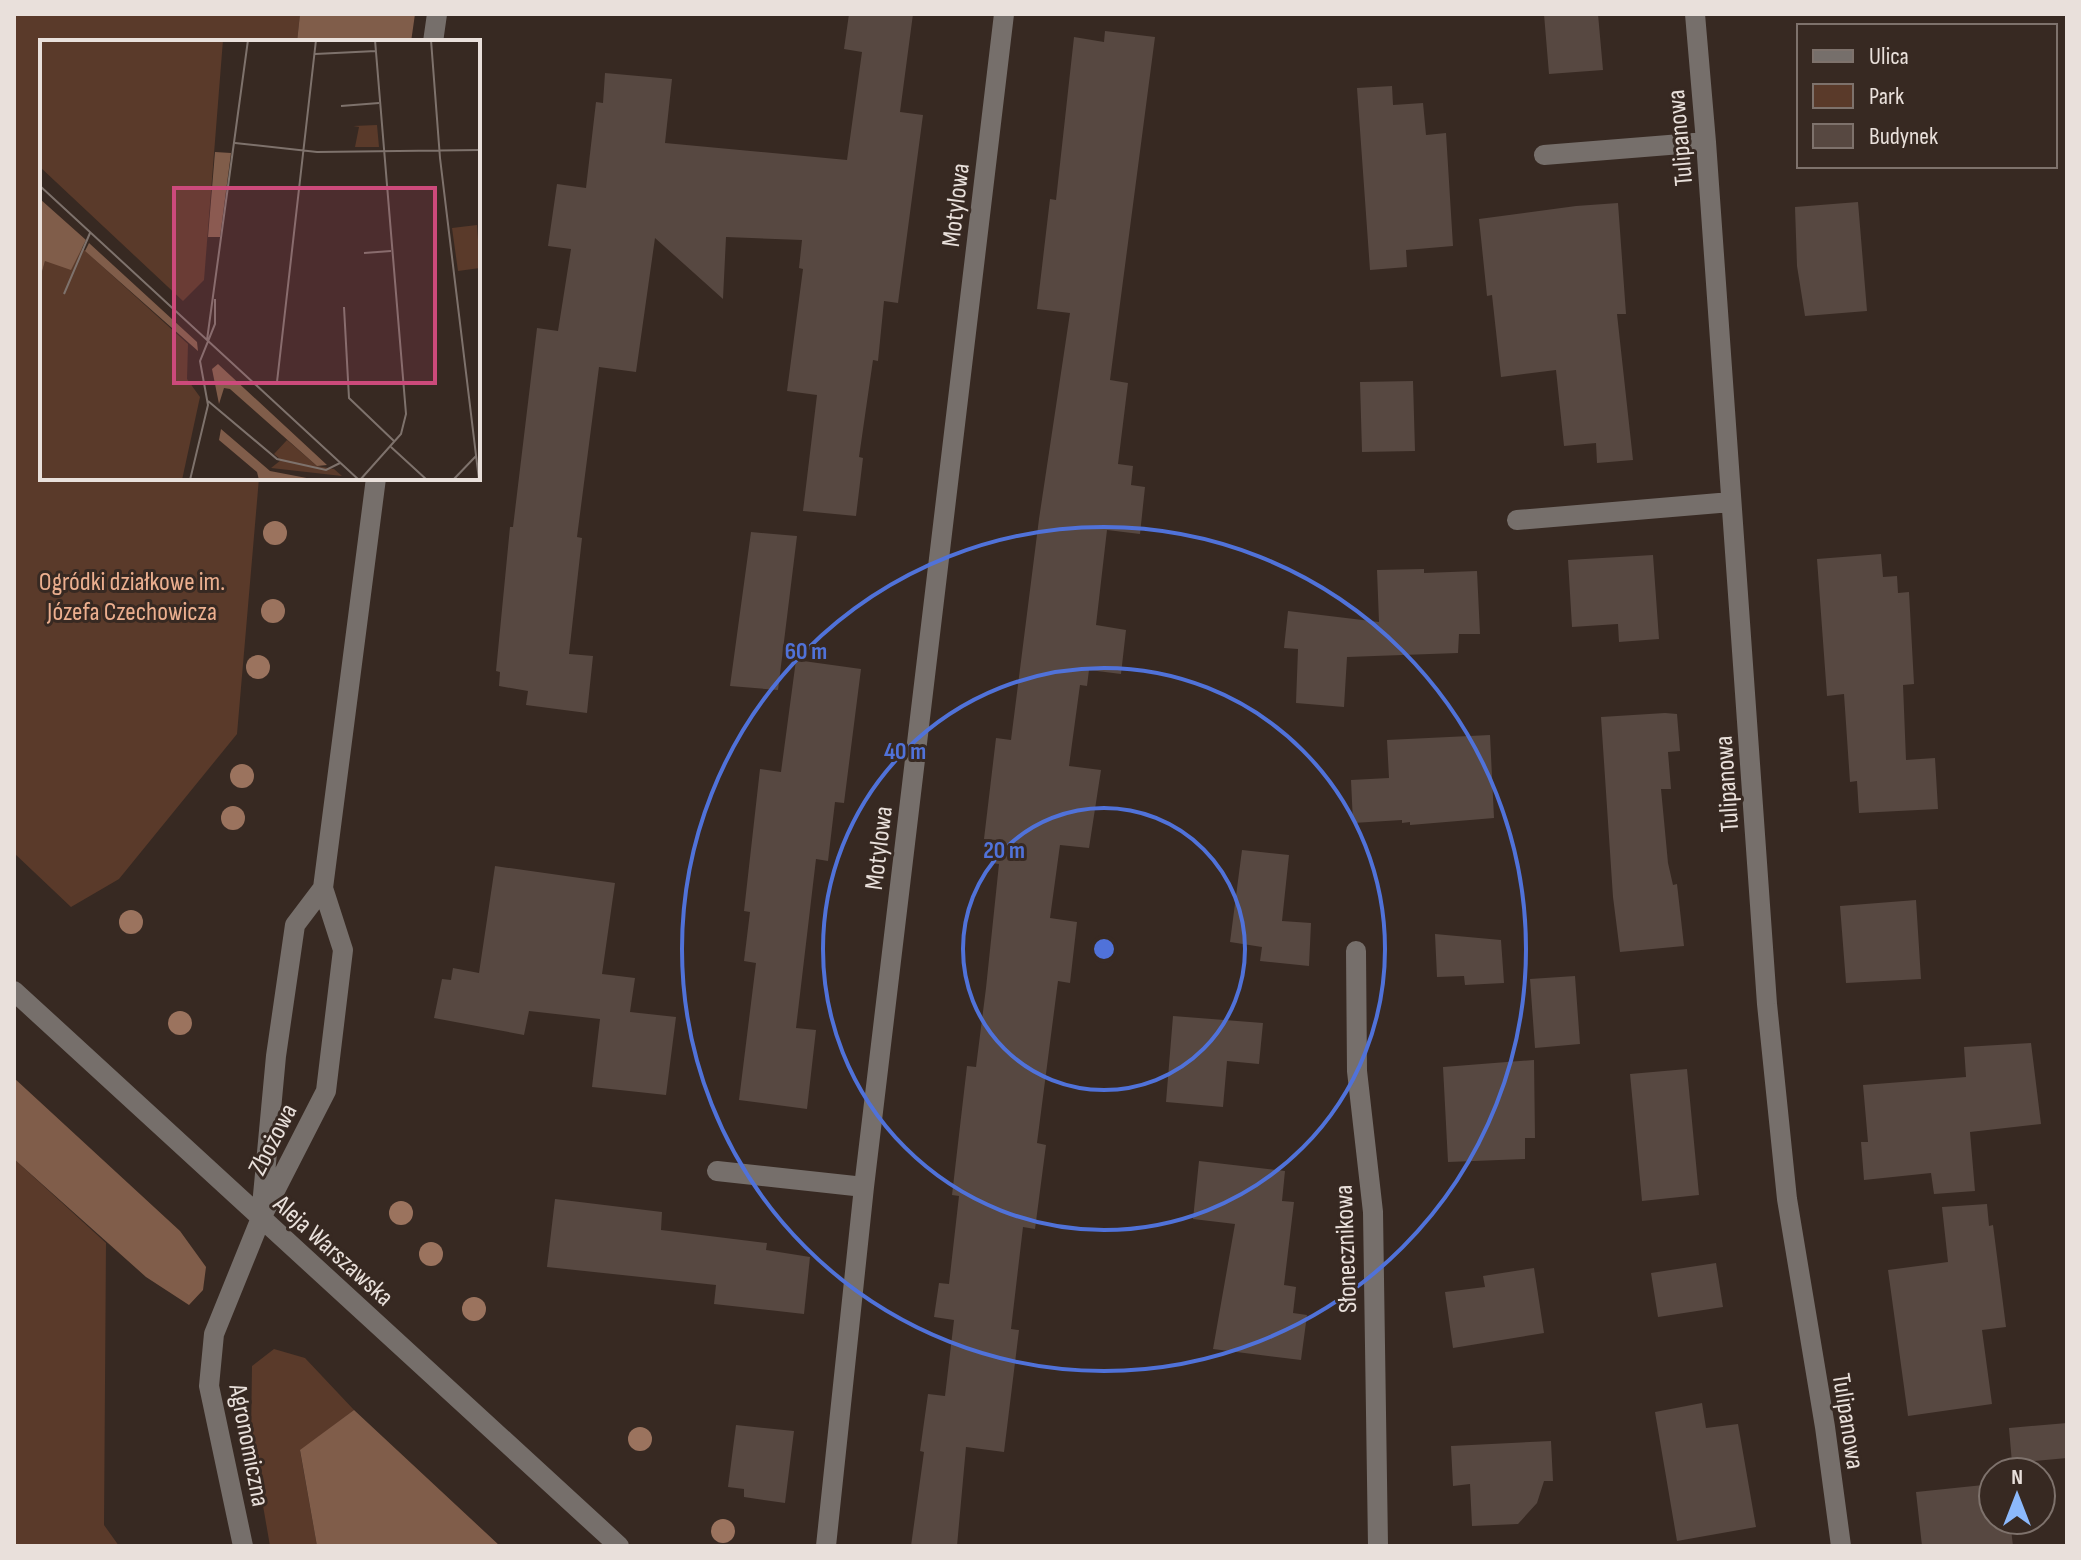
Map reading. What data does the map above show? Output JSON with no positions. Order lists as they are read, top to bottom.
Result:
{
  "streets": {
    "street": [
      "Tulipanowa",
      "Motylowa",
      "Zbożowa",
      "Słonecznikowa",
      "Aleja Warszawska",
      "Agronomiczna"
    ]
  },
  "crossings": [
    ["Zbożowa", "Aleja Warszawska"],
    ["Zbożowa", "Agronomiczna"],
    ["Aleja Warszawska", "Agronomiczna"]
  ],
  "parks": ["Ogródki działkowe im. Józefa Czechowicza"],
  "legend": ["Ulica", "Park", "Budynek"],
  "north": "top",
  "rings": ["60 m", "40 m", "20 m"]
}
